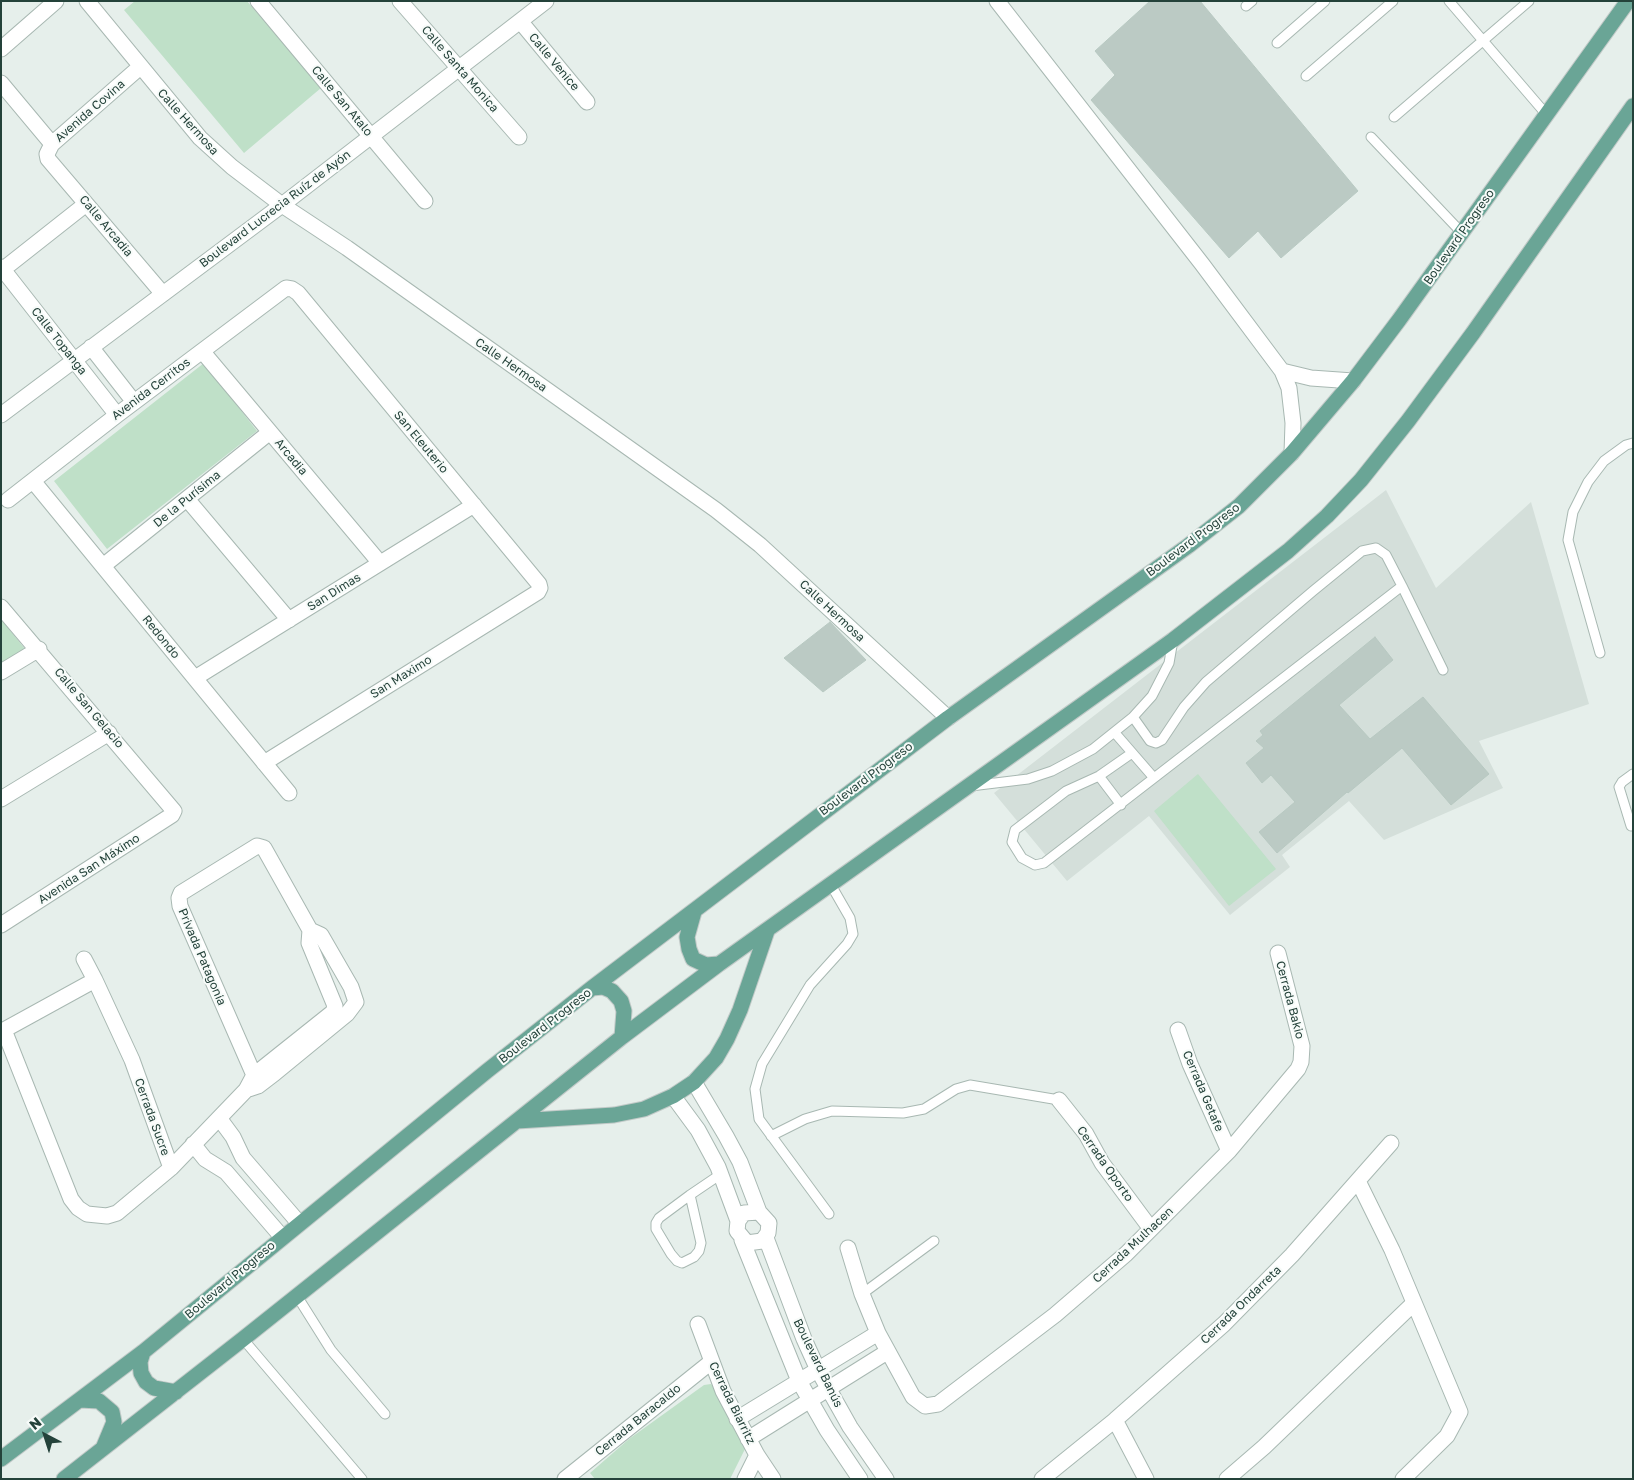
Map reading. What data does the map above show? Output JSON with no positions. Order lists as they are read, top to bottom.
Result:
{
  "streets": {
    "main road": ["Boulevard Progreso"],
    "street": [
      "Calle Venice",
      "Calle Santa Monica",
      "Calle San Atalo",
      "Avenida Covina",
      "Calle Hermosa",
      "Boulevard Lucrecia Ruíz de Ayón",
      "Calle Arcadia",
      "Calle Topanga",
      "Avenida Cerritos",
      "San Eleuterio",
      "Arcadia",
      "De la Purísima",
      "San Dimas",
      "Redondo",
      "San Maximo",
      "Calle San Gelacio",
      "Avenida San Máximo",
      "Privada Patagonia",
      "Cerrada Bakio",
      "Cerrada Getafe",
      "Cerrada Sucre",
      "Cerrada Oporto",
      "Cerrada Mulhacen",
      "Cerrada Ondarreta",
      "Boulevard Banús",
      "Cerrada Biarritz",
      "Cerrada Baracaldo"
    ]
  },
  "crossings": [
    ["Calle Venice", "Boulevard Lucrecia Ruíz de Ayón"],
    ["Calle Santa Monica", "Boulevard Lucrecia Ruíz de Ayón"],
    ["Calle San Atalo", "Boulevard Lucrecia Ruíz de Ayón"],
    ["Avenida Covina", "Calle Hermosa"],
    ["Avenida Covina", "Calle Arcadia"],
    ["Calle Hermosa", "Boulevard Lucrecia Ruíz de Ayón"],
    ["Calle Hermosa", "Boulevard Progreso"],
    ["Boulevard Lucrecia Ruíz de Ayón", "Calle Arcadia"],
    ["Boulevard Lucrecia Ruíz de Ayón", "Calle Topanga"],
    ["Calle Topanga", "Avenida Cerritos"],
    ["Avenida Cerritos", "San Eleuterio"],
    ["Avenida Cerritos", "Arcadia"],
    ["Avenida Cerritos", "Redondo"],
    ["San Eleuterio", "San Dimas"],
    ["San Eleuterio", "San Maximo"],
    ["Arcadia", "De la Purísima"],
    ["Arcadia", "San Dimas"],
    ["De la Purísima", "Redondo"],
    ["San Dimas", "Redondo"],
    ["Redondo", "San Maximo"],
    ["Calle San Gelacio", "Avenida San Máximo"],
    ["Cerrada Bakio", "Cerrada Mulhacen"],
    ["Cerrada Getafe", "Cerrada Mulhacen"],
    ["Cerrada Oporto", "Cerrada Mulhacen"],
    ["Cerrada Biarritz", "Cerrada Baracaldo"]
  ],
  "north": "top left"
}
